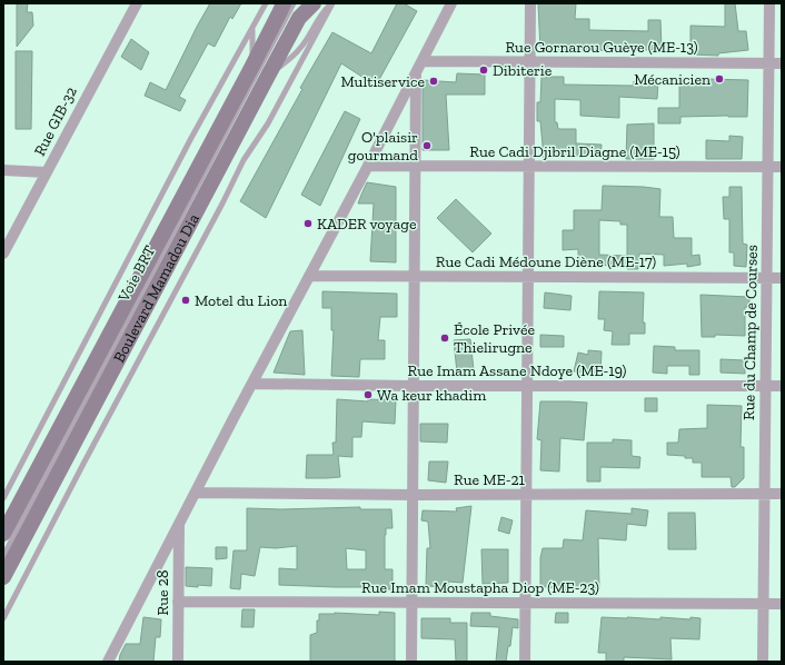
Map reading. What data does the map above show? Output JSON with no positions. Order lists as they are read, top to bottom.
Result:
{
  "streets": {
    "street": [
      "Rue Gornarou Guèye (ME-13)",
      "Rue GIB-32",
      "Rue Cadi Djibril Diagne (ME-15)",
      "Rue Cadi Médoune Diène (ME-17)",
      "Boulevard Mamadou Dia",
      "Rue du Champ de Courses",
      "Rue Imam Assane Ndoye (ME-19)",
      "Rue ME-21",
      "Rue Imam Moustapha Diop (ME-23)",
      "Rue 28"
    ],
    "lane": ["Voie BRT"]
  },
  "crossings": [
    ["Rue Gornarou Guèye (ME-13)", "Rue du Champ de Courses"],
    ["Rue Cadi Djibril Diagne (ME-15)", "Rue du Champ de Courses"],
    ["Rue Cadi Médoune Diène (ME-17)", "Rue du Champ de Courses"],
    ["Rue du Champ de Courses", "Rue Imam Assane Ndoye (ME-19)"],
    ["Rue du Champ de Courses", "Rue ME-21"],
    ["Rue du Champ de Courses", "Rue Imam Moustapha Diop (ME-23)"],
    ["Rue Imam Moustapha Diop (ME-23)", "Rue 28"]
  ],
  "places": [
    "Dibiterie",
    "Mécanicien",
    "Multiservice",
    "O'plaisir gourmand",
    "KADER voyage",
    "Motel du Lion",
    "École Privée Thielirugne",
    "Wa keur khadim"
  ]
}
